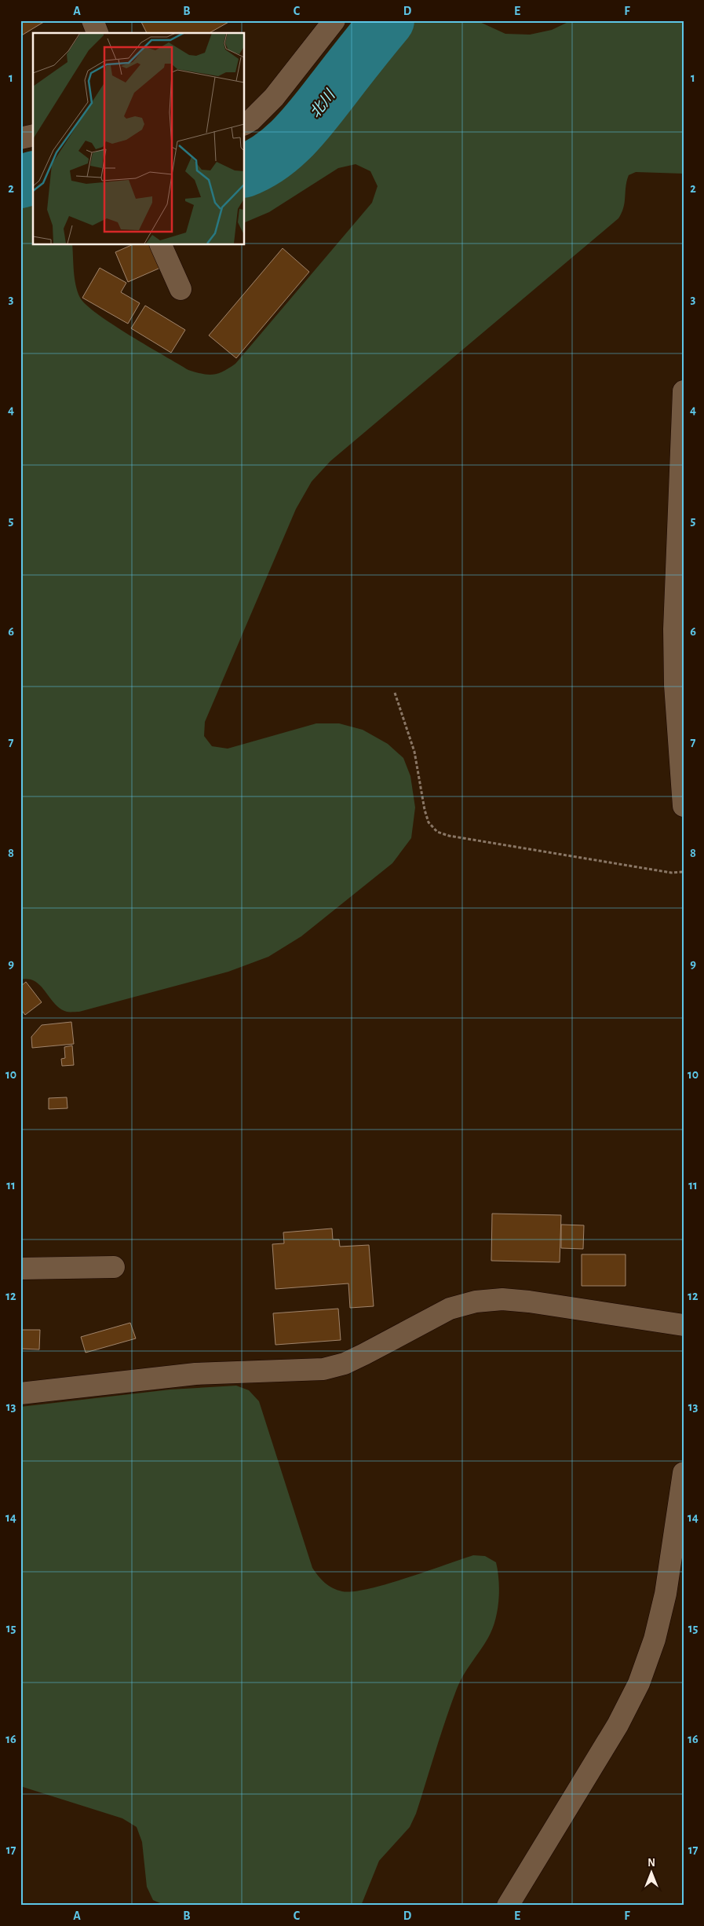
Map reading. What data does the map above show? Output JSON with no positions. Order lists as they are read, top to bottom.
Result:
{
  "water": ["北川"],
  "north": "top",
  "grid": {
    "columns": [
      "A",
      "B",
      "C",
      "D",
      "E",
      "F"
    ],
    "rows": [
      "1",
      "2",
      "3",
      "4",
      "5",
      "6",
      "7",
      "8",
      "9",
      "10",
      "11",
      "12",
      "13",
      "14",
      "15",
      "16",
      "17"
    ]
  }
}
